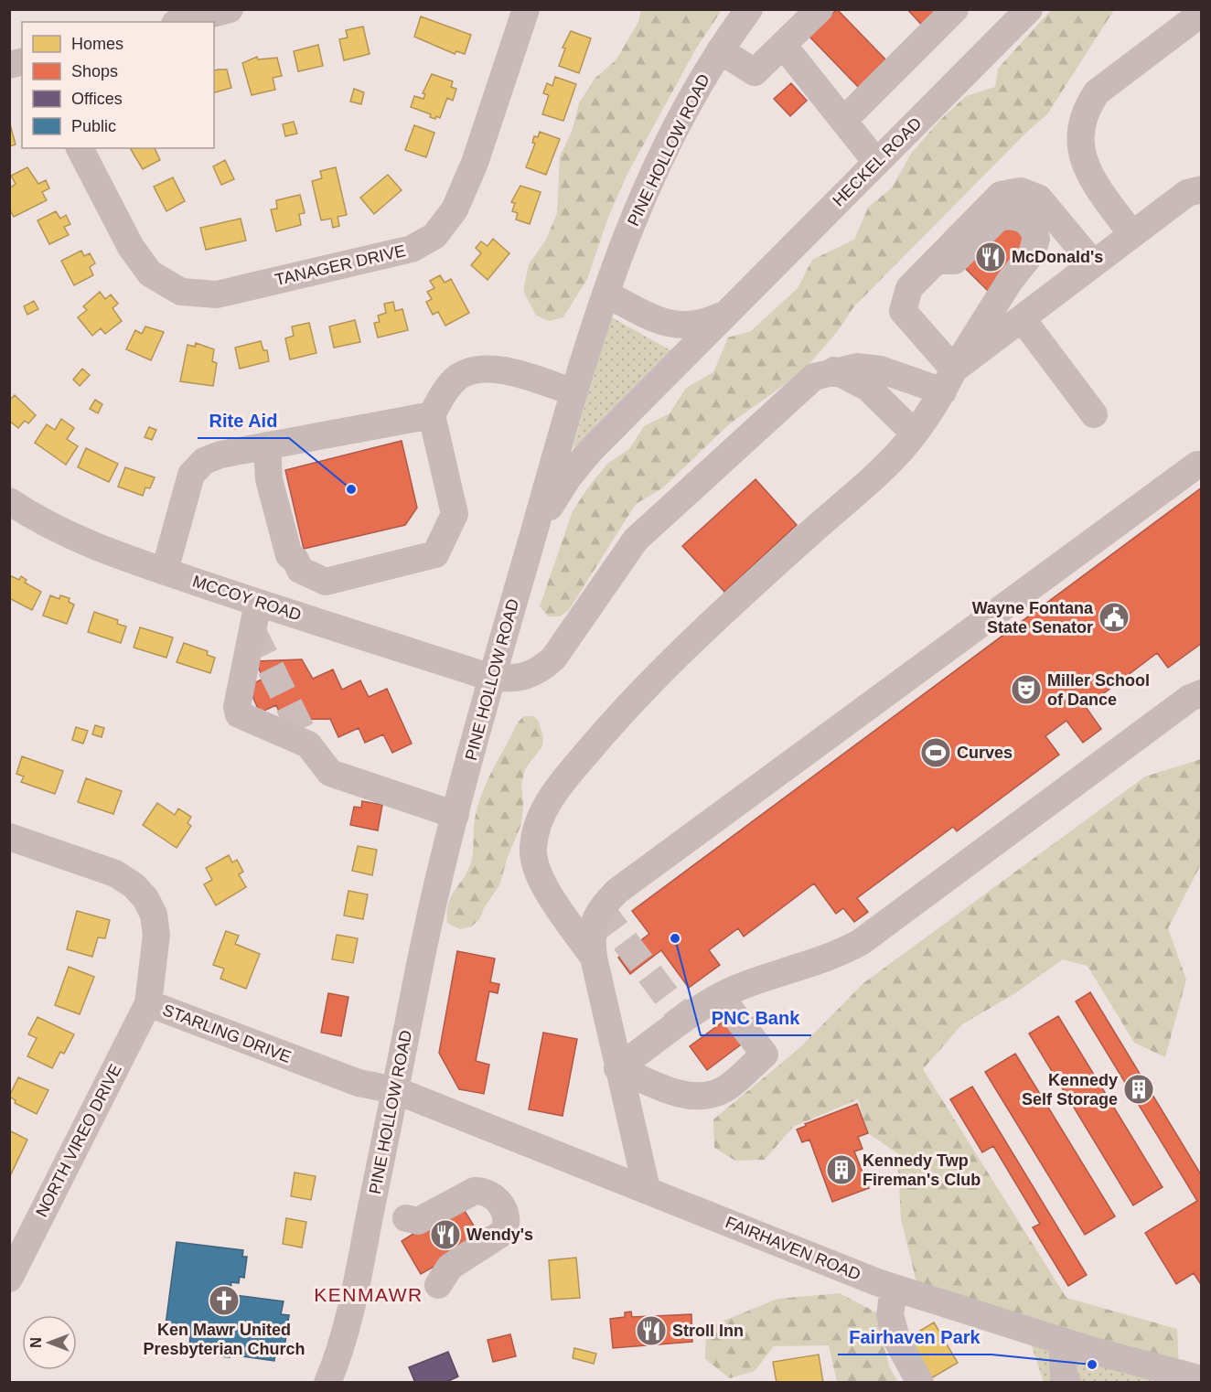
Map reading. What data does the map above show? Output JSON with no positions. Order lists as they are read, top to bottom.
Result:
{
  "streets": {
    "street": [
      "PINE HOLLOW ROAD",
      "HECKEL ROAD",
      "TANAGER DRIVE",
      "MCCOY ROAD",
      "STARLING DRIVE",
      "NORTH VIREO DRIVE",
      "FAIRHAVEN ROAD"
    ]
  },
  "crossings": [
    ["PINE HOLLOW ROAD", "HECKEL ROAD"],
    ["PINE HOLLOW ROAD", "MCCOY ROAD"],
    ["PINE HOLLOW ROAD", "STARLING DRIVE"],
    ["PINE HOLLOW ROAD", "FAIRHAVEN ROAD"],
    ["STARLING DRIVE", "NORTH VIREO DRIVE"],
    ["STARLING DRIVE", "FAIRHAVEN ROAD"]
  ],
  "districts": ["KENMAWR"],
  "places": {
    "restaurant": ["McDonald's", "Wendy's", "Stroll Inn"],
    "other": ["Rite Aid", "PNC Bank", "Fairhaven Park"],
    "public building": ["Wayne Fontana State Senator"],
    "theatre": ["Miller School of Dance"],
    "sports": ["Curves"],
    "building": ["Kennedy Self Storage", "Kennedy Twp Fireman's Club"],
    "church": ["Ken Mawr United Presbyterian Church"]
  },
  "legend": [
    "Homes",
    "Shops",
    "Offices",
    "Public"
  ],
  "north": "left"
}
